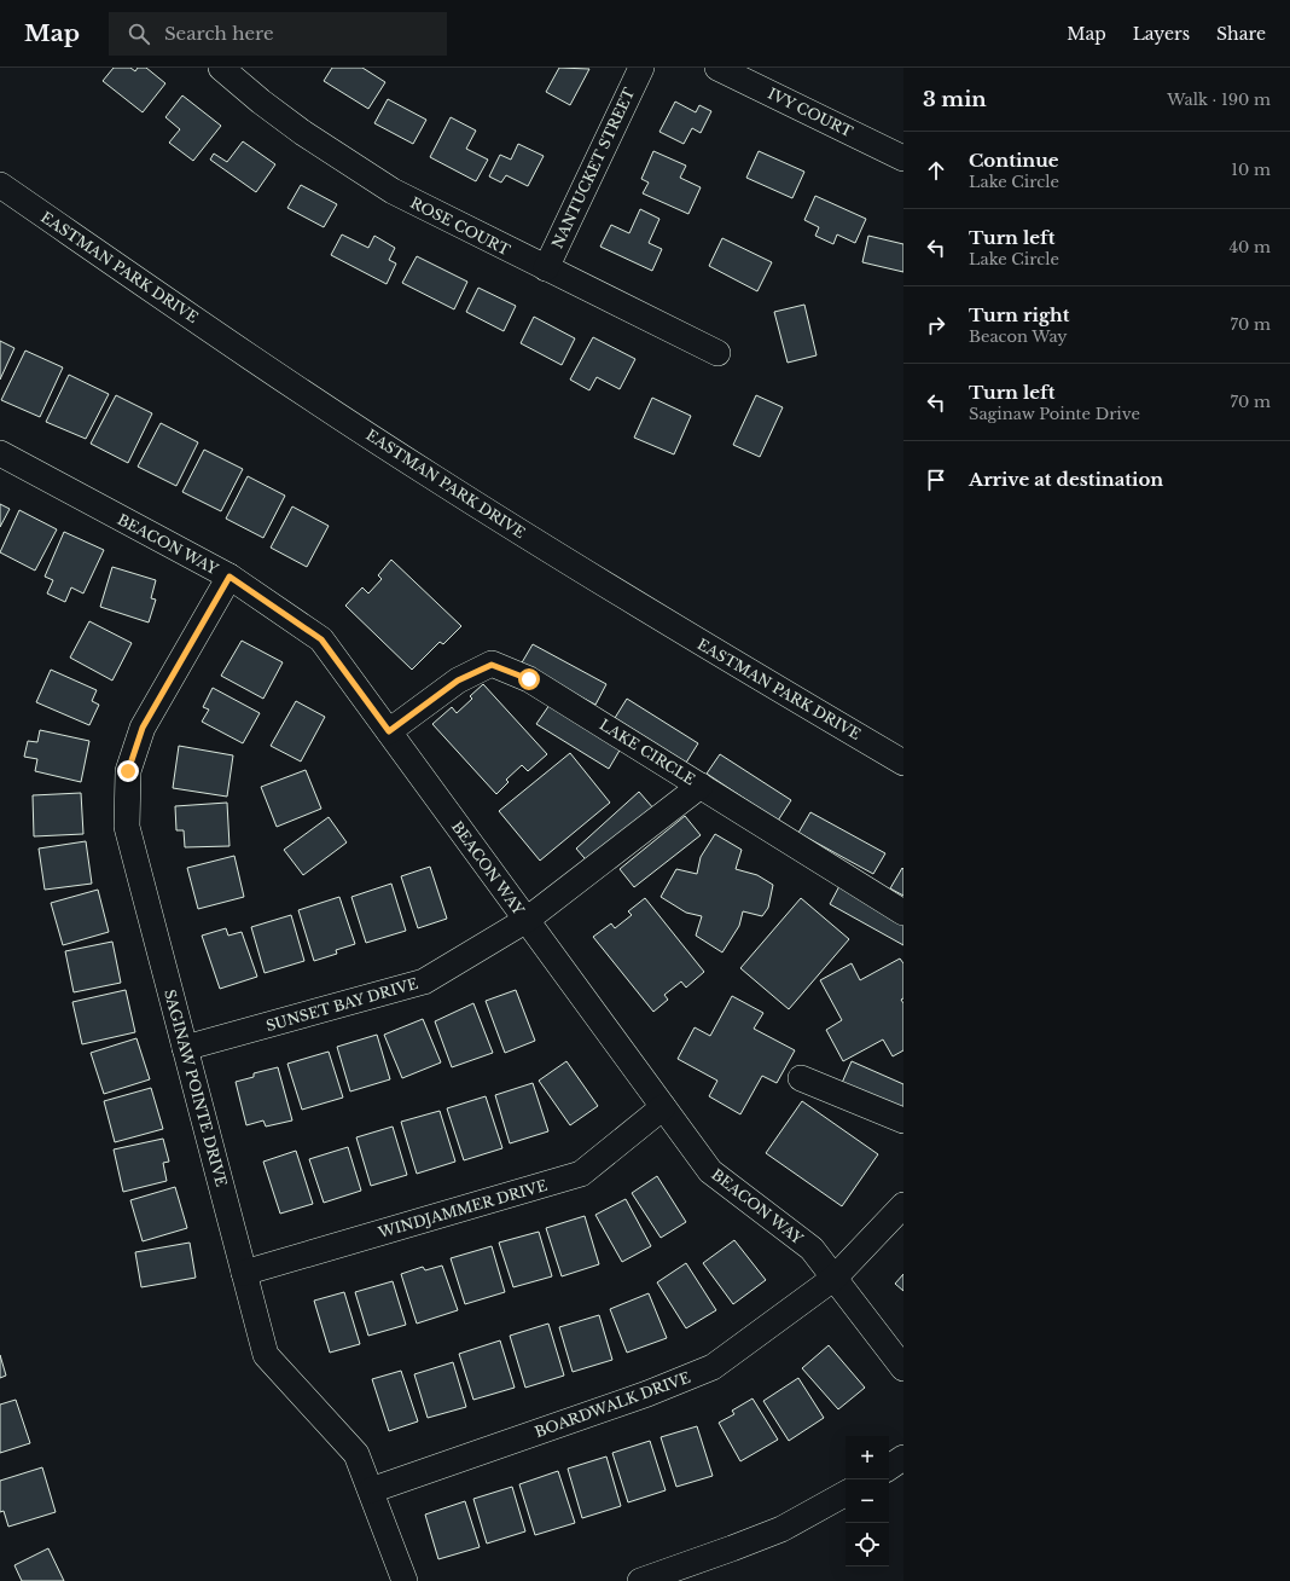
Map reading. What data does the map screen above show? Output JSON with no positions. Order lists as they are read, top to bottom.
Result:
{
  "streets": {
    "street": [
      "IVY COURT",
      "NANTUCKET STREET",
      "ROSE COURT",
      "EASTMAN PARK DRIVE",
      "BEACON WAY",
      "LAKE CIRCLE",
      "SUNSET BAY DRIVE",
      "SAGINAW POINTE DRIVE",
      "WINDJAMMER DRIVE",
      "BOARDWALK DRIVE"
    ]
  },
  "crossings": [
    ["NANTUCKET STREET", "ROSE COURT"],
    ["BEACON WAY", "LAKE CIRCLE"],
    ["BEACON WAY", "SUNSET BAY DRIVE"],
    ["BEACON WAY", "SAGINAW POINTE DRIVE"],
    ["BEACON WAY", "WINDJAMMER DRIVE"],
    ["BEACON WAY", "BOARDWALK DRIVE"],
    ["LAKE CIRCLE", "SUNSET BAY DRIVE"],
    ["SUNSET BAY DRIVE", "SAGINAW POINTE DRIVE"],
    ["SAGINAW POINTE DRIVE", "WINDJAMMER DRIVE"],
    ["SAGINAW POINTE DRIVE", "BOARDWALK DRIVE"]
  ],
  "page": {
    "header": "Map",
    "search": "Search here",
    "nav": ["Map", "Layers", "Share"],
    "heading": ["3 min", "Walk · 190 m"],
    "list": [
      ["Continue", "Lake Circle", "10 m"],
      ["Turn left", "Lake Circle", "40 m"],
      ["Turn right", "Beacon Way", "70 m"],
      ["Turn left", "Saginaw Pointe Drive", "70 m"],
      "Arrive at destination"
    ],
    "map_buttons": ["+", "−"]
  }
}
